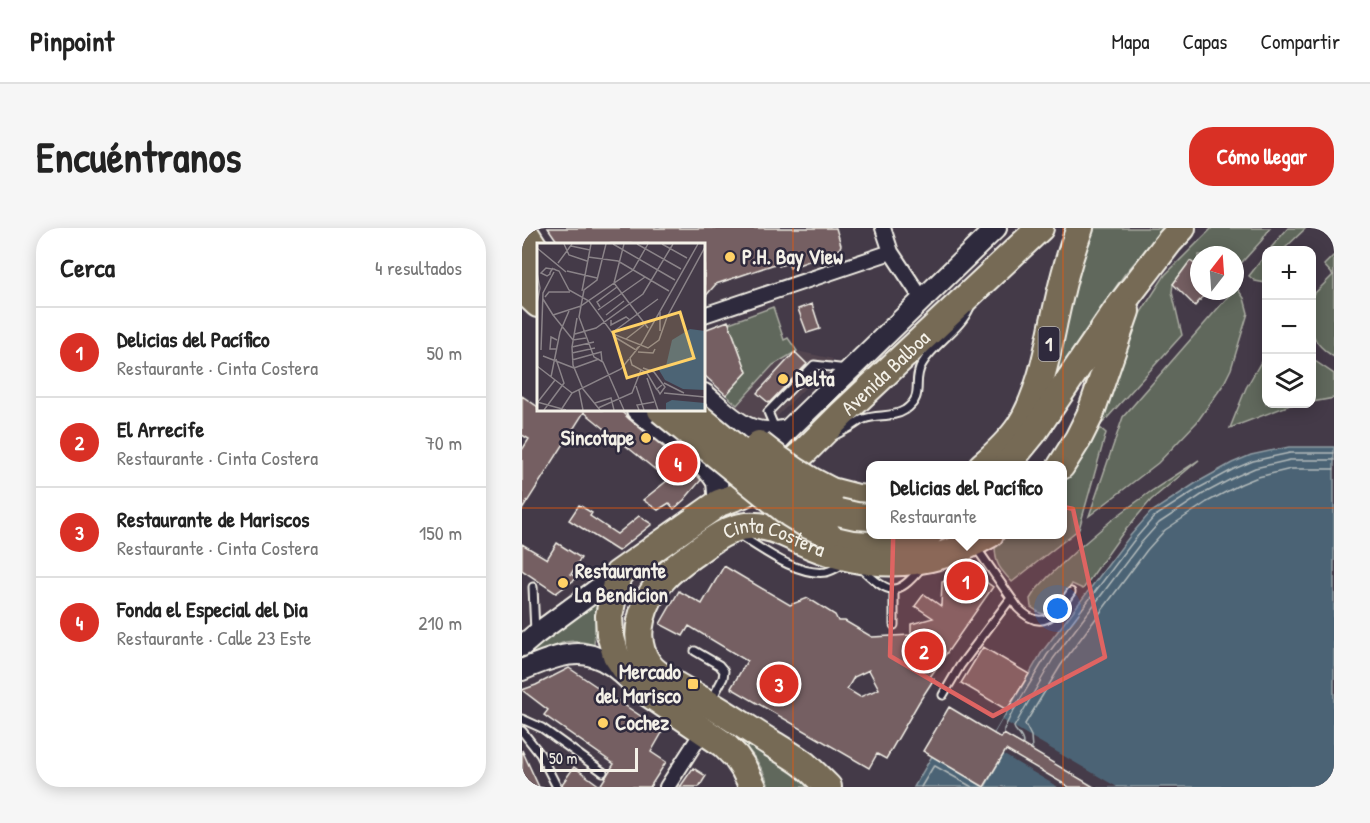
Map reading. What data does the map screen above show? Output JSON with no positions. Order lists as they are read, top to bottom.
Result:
{
  "streets": {
    "highway": ["1", "Avenida Balboa", "Cinta Costera"]
  },
  "places": {
    "other": [
      "P.H. Bay View",
      "Delta",
      "Sincotape",
      "Restaurante La Bendicion",
      "Cochez"
    ],
    "transit": ["Mercado del Marisco"]
  },
  "scale_bar": "50 m",
  "north": "top",
  "page": {
    "header": "Pinpoint",
    "nav": ["Mapa", "Capas", "Compartir"],
    "buttons": "Cómo llegar",
    "title": "Encuéntranos",
    "heading": ["Cerca", "4 resultados"],
    "map_buttons": ["+", "−"],
    "list": [
      {
        "mark": "1",
        "name": "Delicias del Pacífico",
        "note": "Restaurante · Cinta Costera",
        "value": "50 m"
      },
      {
        "mark": "2",
        "name": "El Arrecife",
        "note": "Restaurante · Cinta Costera",
        "value": "70 m"
      },
      {
        "mark": "3",
        "name": "Restaurante de Mariscos",
        "note": "Restaurante · Cinta Costera",
        "value": "150 m"
      },
      {
        "mark": "4",
        "name": "Fonda el Especial del Dia",
        "note": "Restaurante · Calle 23 Este",
        "value": "210 m"
      }
    ],
    "pins": [
      "4",
      "1",
      "2",
      "3"
    ],
    "popup": ["Delicias del Pacífico", "Restaurante"],
    "scale": "50 m"
  }
}
